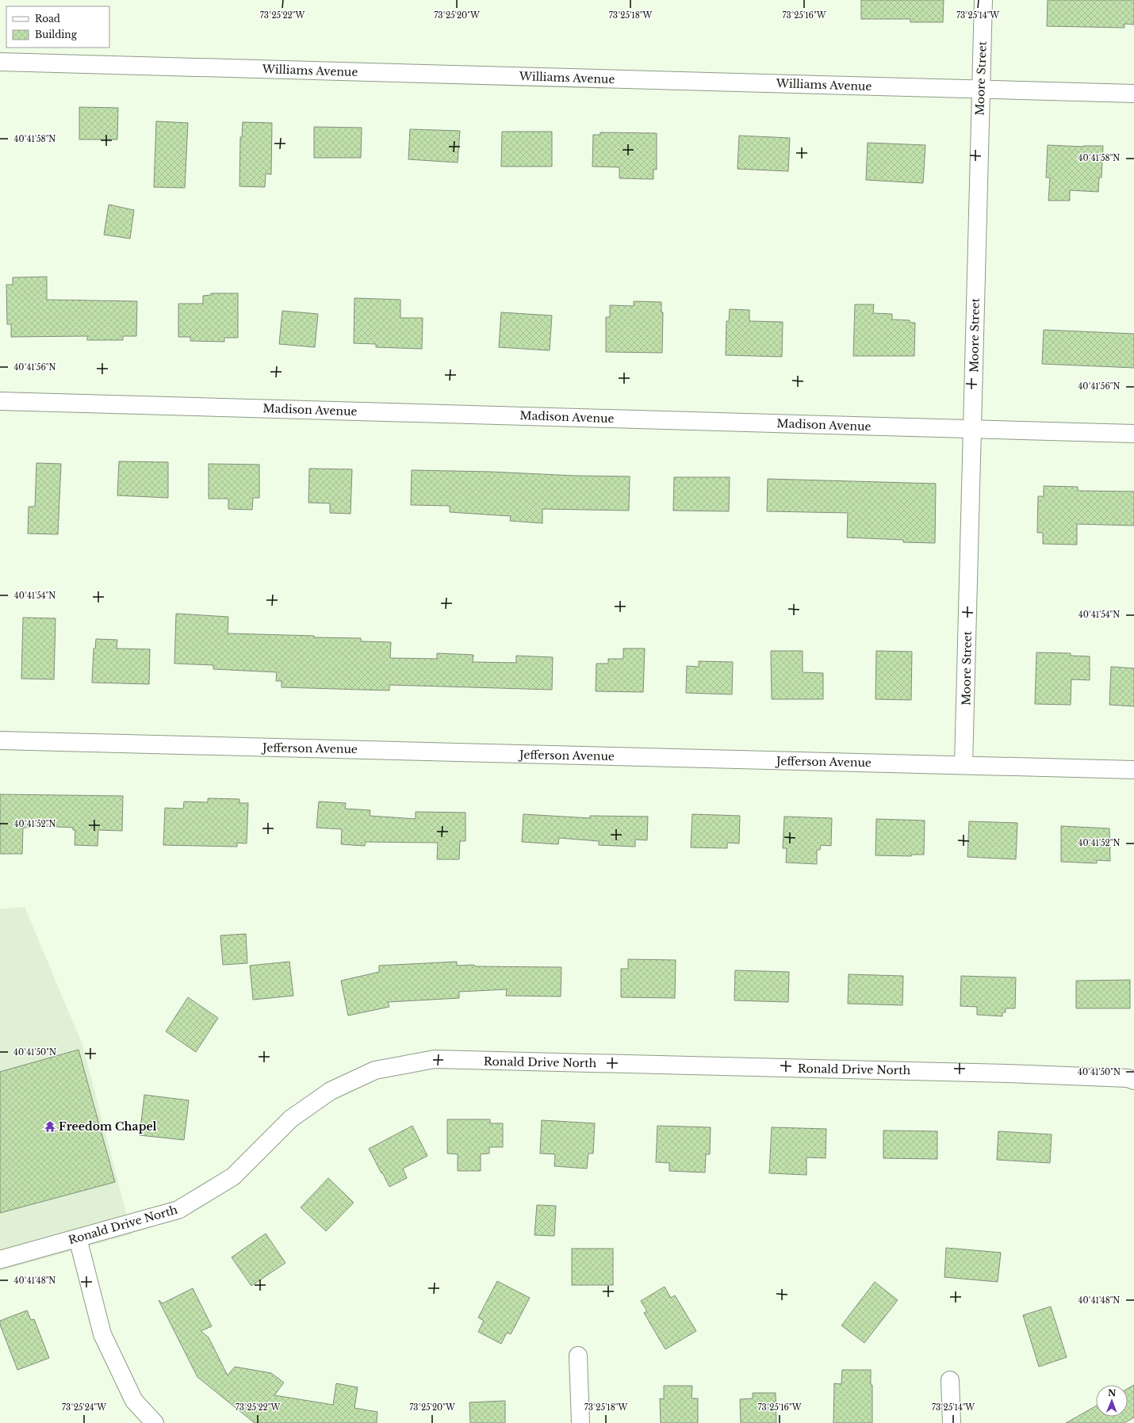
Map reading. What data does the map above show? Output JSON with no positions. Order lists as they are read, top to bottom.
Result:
{
  "streets": {
    "street": [
      "Williams Avenue",
      "Moore Street",
      "Madison Avenue",
      "Jefferson Avenue",
      "Ronald Drive North"
    ]
  },
  "crossings": [
    ["Williams Avenue", "Moore Street"],
    ["Moore Street", "Madison Avenue"],
    ["Moore Street", "Jefferson Avenue"]
  ],
  "places": {
    "temple": ["Freedom Chapel"]
  },
  "legend": ["Road", "Building"],
  "north": "top",
  "coordinates": [
    "73°25'22\"W",
    "73°25'20\"W",
    "73°25'18\"W",
    "73°25'16\"W",
    "73°25'14\"W",
    "40°41'58\"N",
    "40°41'56\"N",
    "40°41'54\"N",
    "40°41'52\"N",
    "40°41'50\"N",
    "40°41'48\"N",
    "73°25'24\"W"
  ]
}
